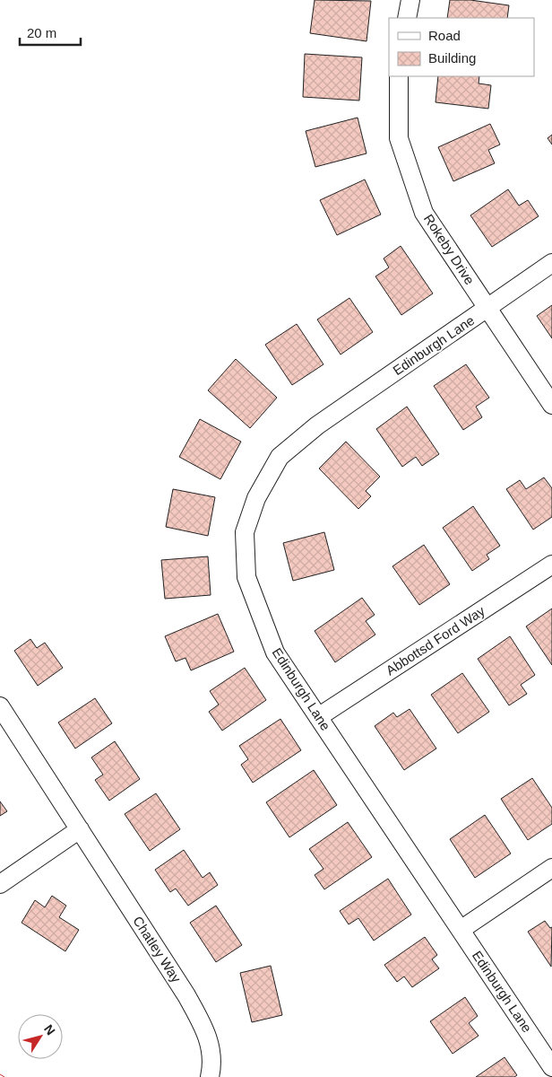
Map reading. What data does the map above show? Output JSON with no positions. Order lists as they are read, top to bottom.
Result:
{
  "streets": {
    "street": [
      "Rokeby Drive",
      "Edinburgh Lane",
      "Abbottsd Ford Way",
      "Chatley Way"
    ]
  },
  "crossings": [
    ["Rokeby Drive", "Edinburgh Lane"],
    ["Edinburgh Lane", "Abbottsd Ford Way"]
  ],
  "legend": ["Road", "Building"],
  "scale_bar": "20 m",
  "north": "top right"
}
